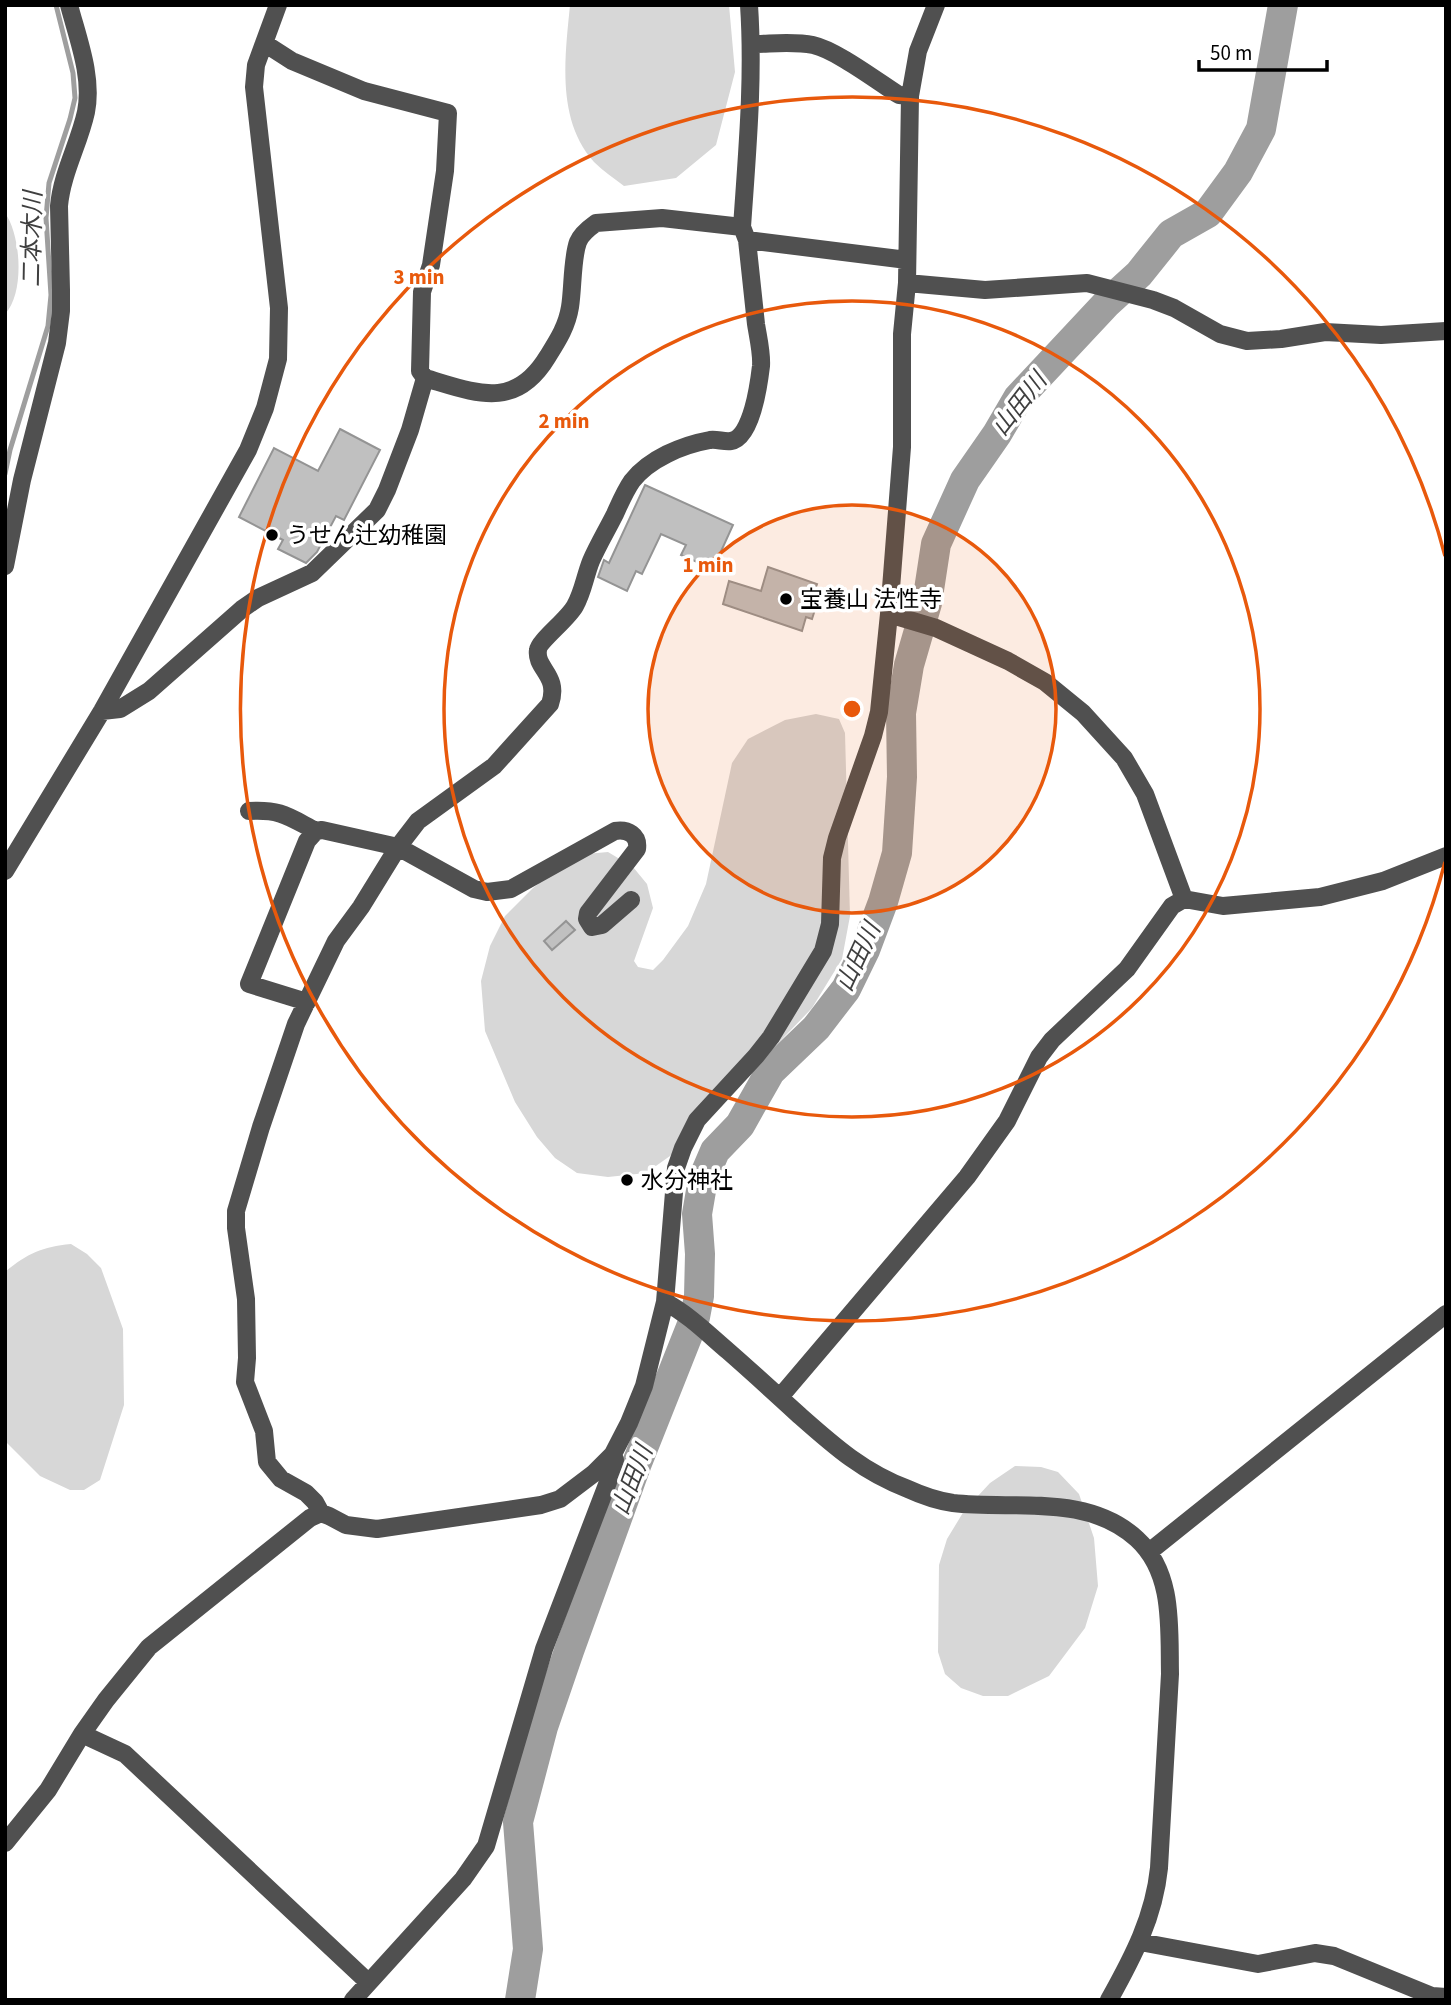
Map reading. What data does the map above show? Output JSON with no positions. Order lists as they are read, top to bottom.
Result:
{
  "water": ["二本木川", "山田川"],
  "places": ["うせん辻幼稚園", "宝養山 法性寺", "水分神社"],
  "scale_bar": "50 m",
  "rings": ["3 min", "2 min", "1 min"]
}
